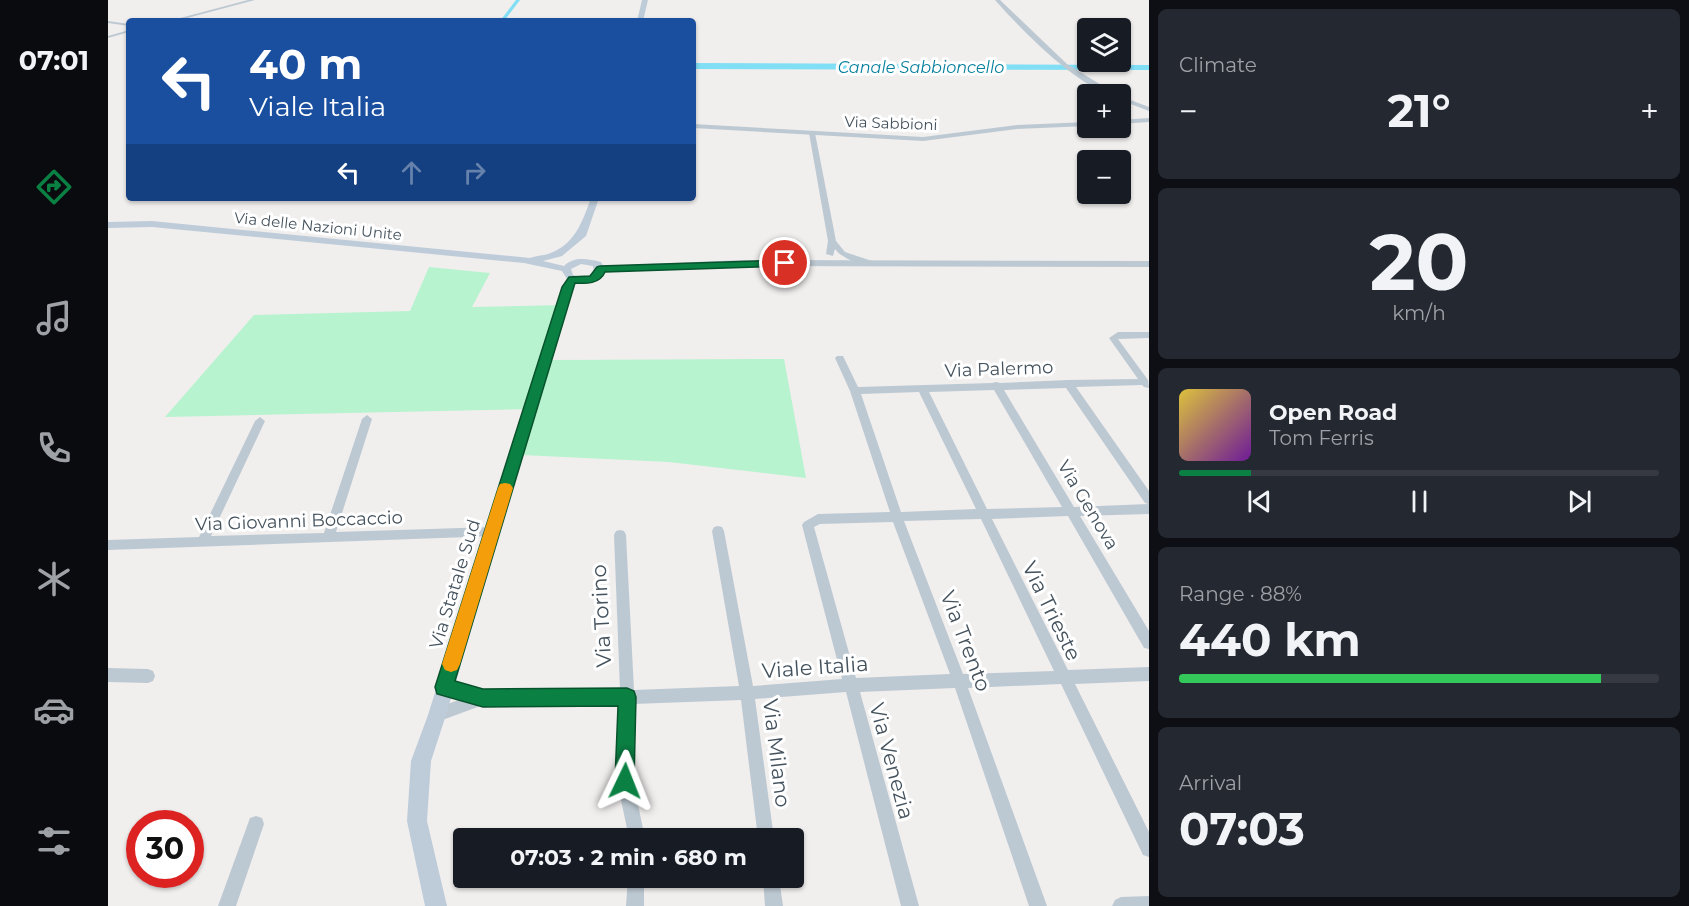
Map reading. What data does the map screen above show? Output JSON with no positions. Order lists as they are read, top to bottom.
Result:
{
  "streets": {
    "main road": ["Via delle Nazioni Unite", "Via Statale Sud"],
    "street": [
      "Via Sabbioni",
      "Via Palermo",
      "Via Genova",
      "Via Giovanni Boccaccio",
      "Via Trieste",
      "Via Torino",
      "Via Trento",
      "Viale Italia",
      "Via Milano",
      "Via Venezia"
    ]
  },
  "crossings": [
    ["Via delle Nazioni Unite", "Via Statale Sud"],
    ["Via Palermo", "Via Genova"],
    ["Via Palermo", "Via Trieste"],
    ["Via Palermo", "Via Trento"],
    ["Via Giovanni Boccaccio", "Via Statale Sud"],
    ["Via Statale Sud", "Viale Italia"],
    ["Via Trieste", "Viale Italia"],
    ["Via Torino", "Viale Italia"],
    ["Via Trento", "Viale Italia"],
    ["Via Trento", "Via Venezia"],
    ["Viale Italia", "Via Milano"],
    ["Viale Italia", "Via Venezia"]
  ],
  "water": ["Canale Sabbioncello"],
  "page": {
    "tabs": "07:01",
    "tile": [
      "Climate",
      ["20", "km/h"],
      ["Range · 88%", "440 km"],
      ["Arrival", "07:03"]
    ],
    "map_buttons": ["+", "−"],
    "turn": ["40 m", "Viale Italia"],
    "heat": ["−", "21°", "+"],
    "song": ["Open Road", "Tom Ferris"],
    "limit": "30",
    "trip": "07:03 · 2 min · 680 m"
  }
}
